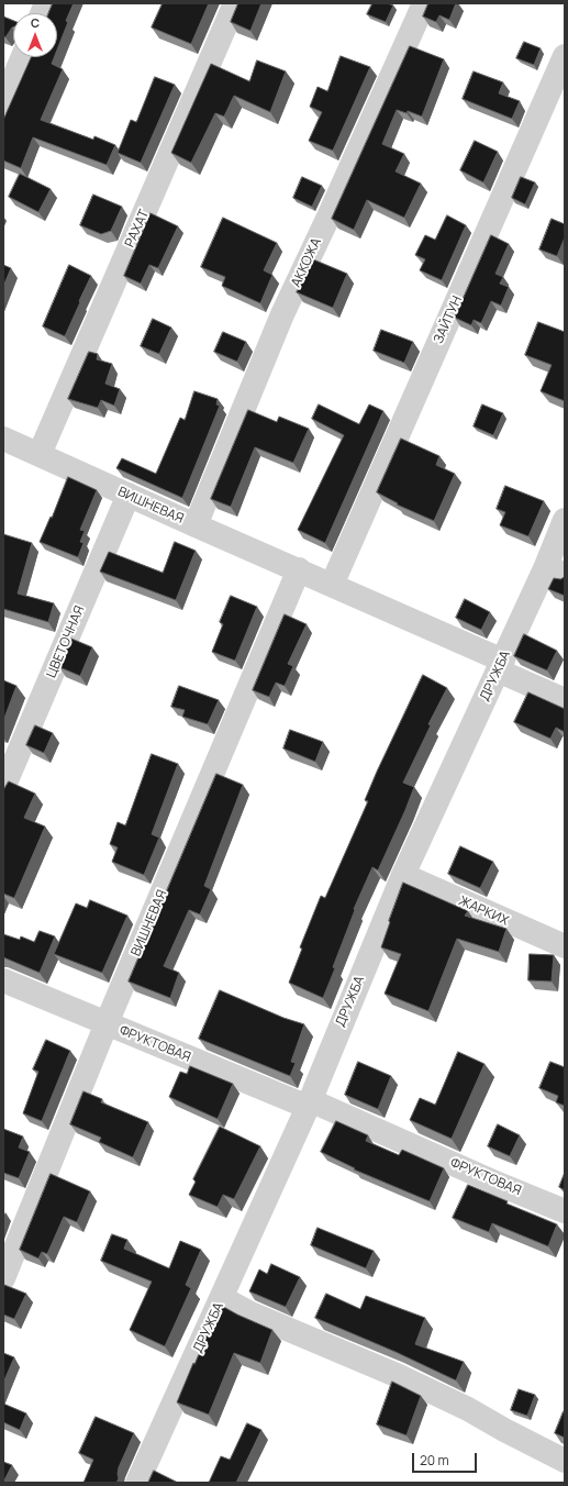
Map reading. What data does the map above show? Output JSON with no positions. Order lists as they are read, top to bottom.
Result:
{
  "streets": {
    "street": [
      "РАХАТ",
      "АККОЖА",
      "ЗАЙТУН",
      "ВИШНЕВАЯ",
      "ЦВЕТОЧНАЯ",
      "ДРУЖБА",
      "ЖАРКИХ",
      "ФРУКТОВАЯ"
    ]
  },
  "crossings": [
    ["РАХАТ", "ВИШНЕВАЯ"],
    ["АККОЖА", "ВИШНЕВАЯ"],
    ["ЗАЙТУН", "ВИШНЕВАЯ"],
    ["ВИШНЕВАЯ", "ЦВЕТОЧНАЯ"],
    ["ВИШНЕВАЯ", "ДРУЖБА"],
    ["ВИШНЕВАЯ", "ФРУКТОВАЯ"],
    ["ДРУЖБА", "ЖАРКИХ"],
    ["ДРУЖБА", "ФРУКТОВАЯ"]
  ],
  "scale_bar": "20 m",
  "north": "top"
}
